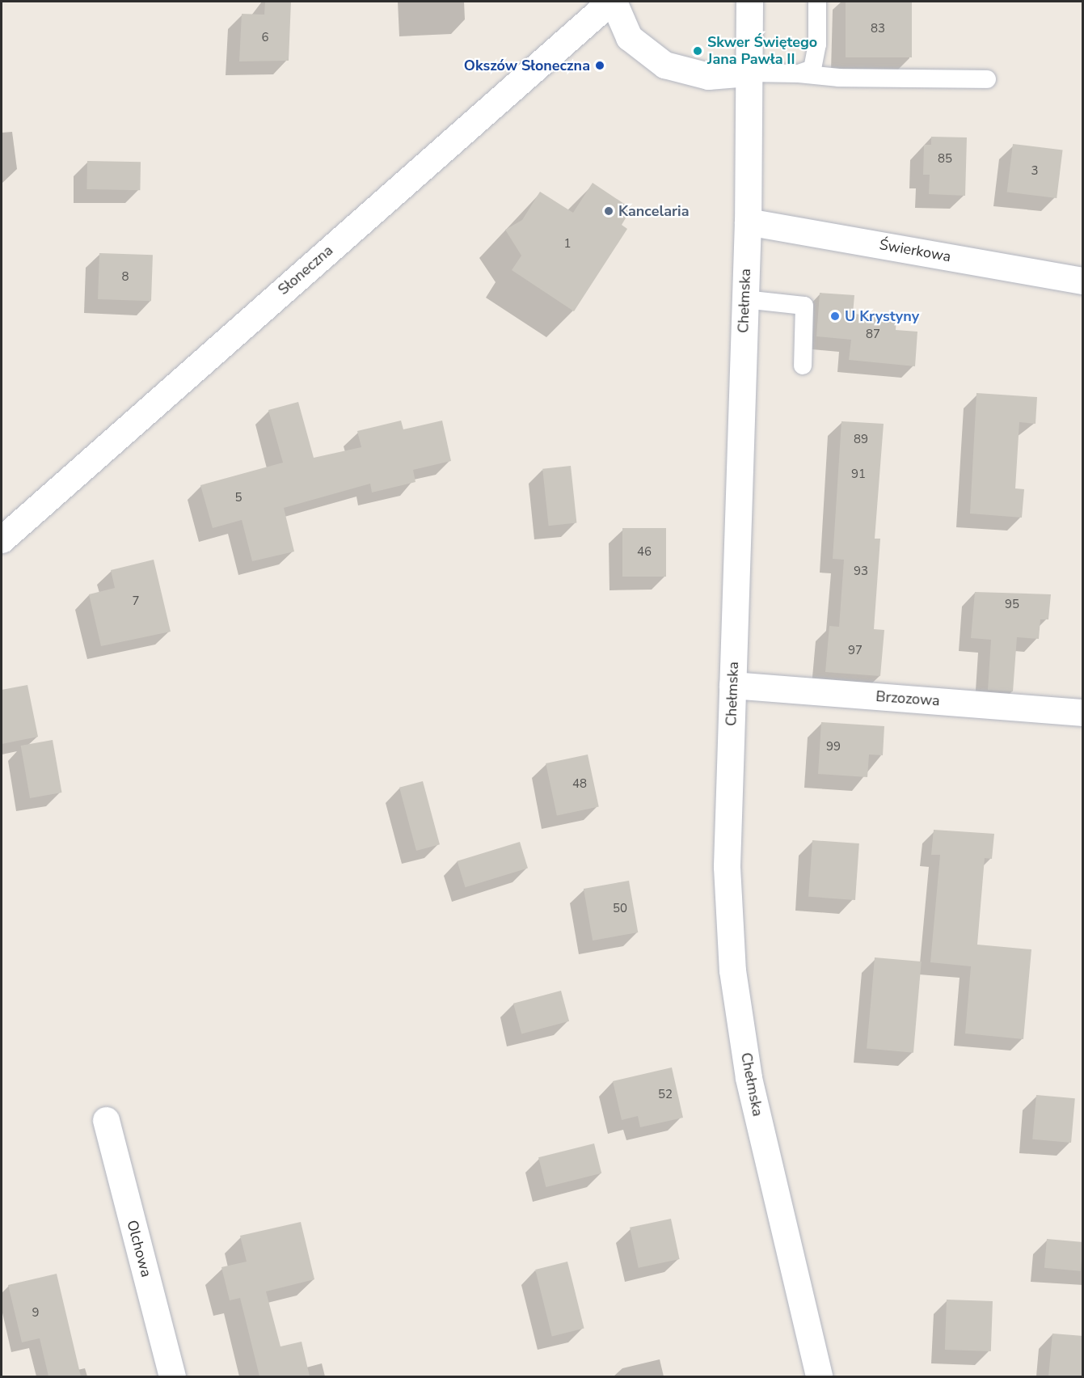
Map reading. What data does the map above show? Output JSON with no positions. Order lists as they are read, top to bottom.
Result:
{
  "streets": {
    "street": [
      "Świerkowa",
      "Słoneczna",
      "Chełmska",
      "Brzozowa",
      "Olchowa"
    ]
  },
  "crossings": [
    ["Świerkowa", "Chełmska"],
    ["Chełmska", "Brzozowa"]
  ],
  "places": [
    "Skwer Świętego Jana Pawła II",
    "Okszów Słoneczna",
    "Kancelaria",
    "U Krystyny"
  ],
  "house_numbers": [
    "83",
    "6",
    "85",
    "3",
    "1",
    "8",
    "87",
    "89",
    "91",
    "5",
    "46",
    "93",
    "7",
    "95",
    "97",
    "99",
    "48",
    "50",
    "52",
    "9"
  ]
}
